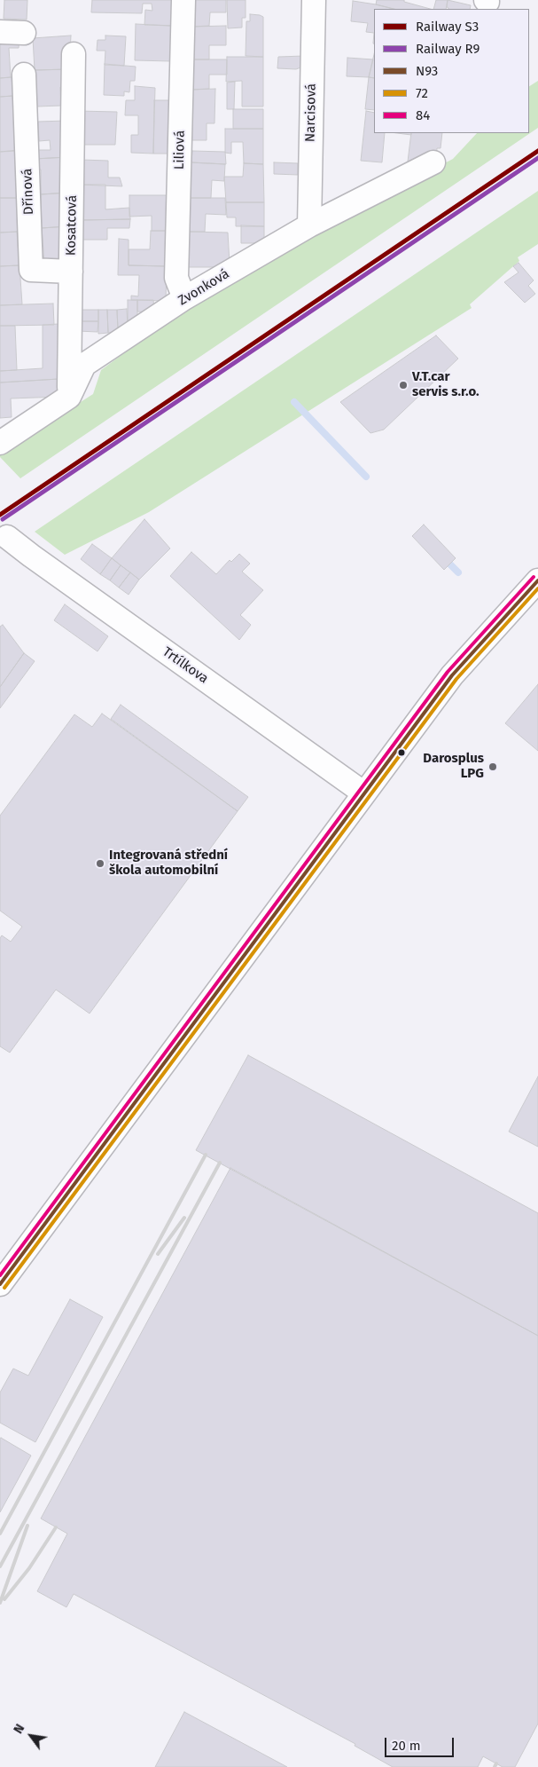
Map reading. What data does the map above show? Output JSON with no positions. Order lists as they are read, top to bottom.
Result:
{
  "streets": {
    "street": [
      "Narcisová",
      "Liliová",
      "Dřínová",
      "Kosatcová",
      "Zvonková",
      "Trtílkova"
    ]
  },
  "crossings": [
    ["Narcisová", "Zvonková"],
    ["Liliová", "Zvonková"],
    ["Dřínová", "Kosatcová"],
    ["Kosatcová", "Zvonková"]
  ],
  "places": ["V.T.car servis s.r.o.", "Darosplus LPG", "Integrovaná střední škola automobilní"],
  "lines": [
    "rail line S3",
    "rail line R9",
    "transit line 84",
    "transit line N93",
    "transit line 72"
  ],
  "legend": [
    "Railway S3",
    "Railway R9",
    "N93",
    "72",
    "84"
  ],
  "scale_bar": "20 m",
  "north": "top left"
}
